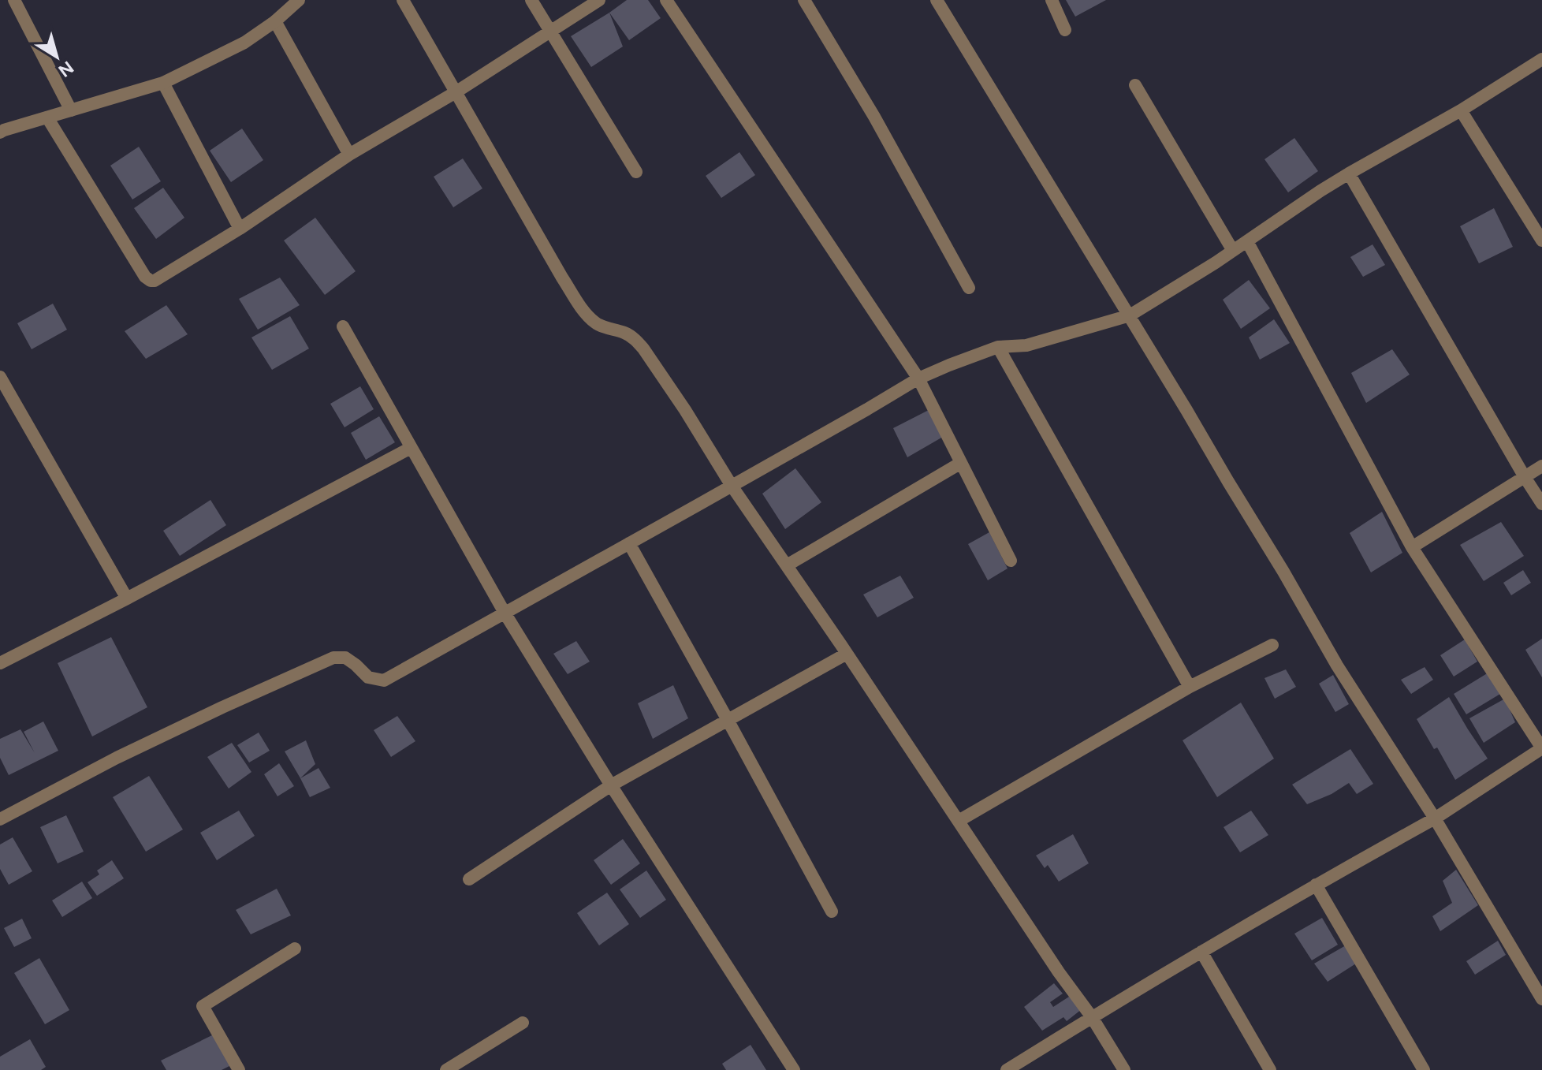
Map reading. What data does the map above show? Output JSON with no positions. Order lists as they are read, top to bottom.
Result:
{
  "north": "bottom right"
}
